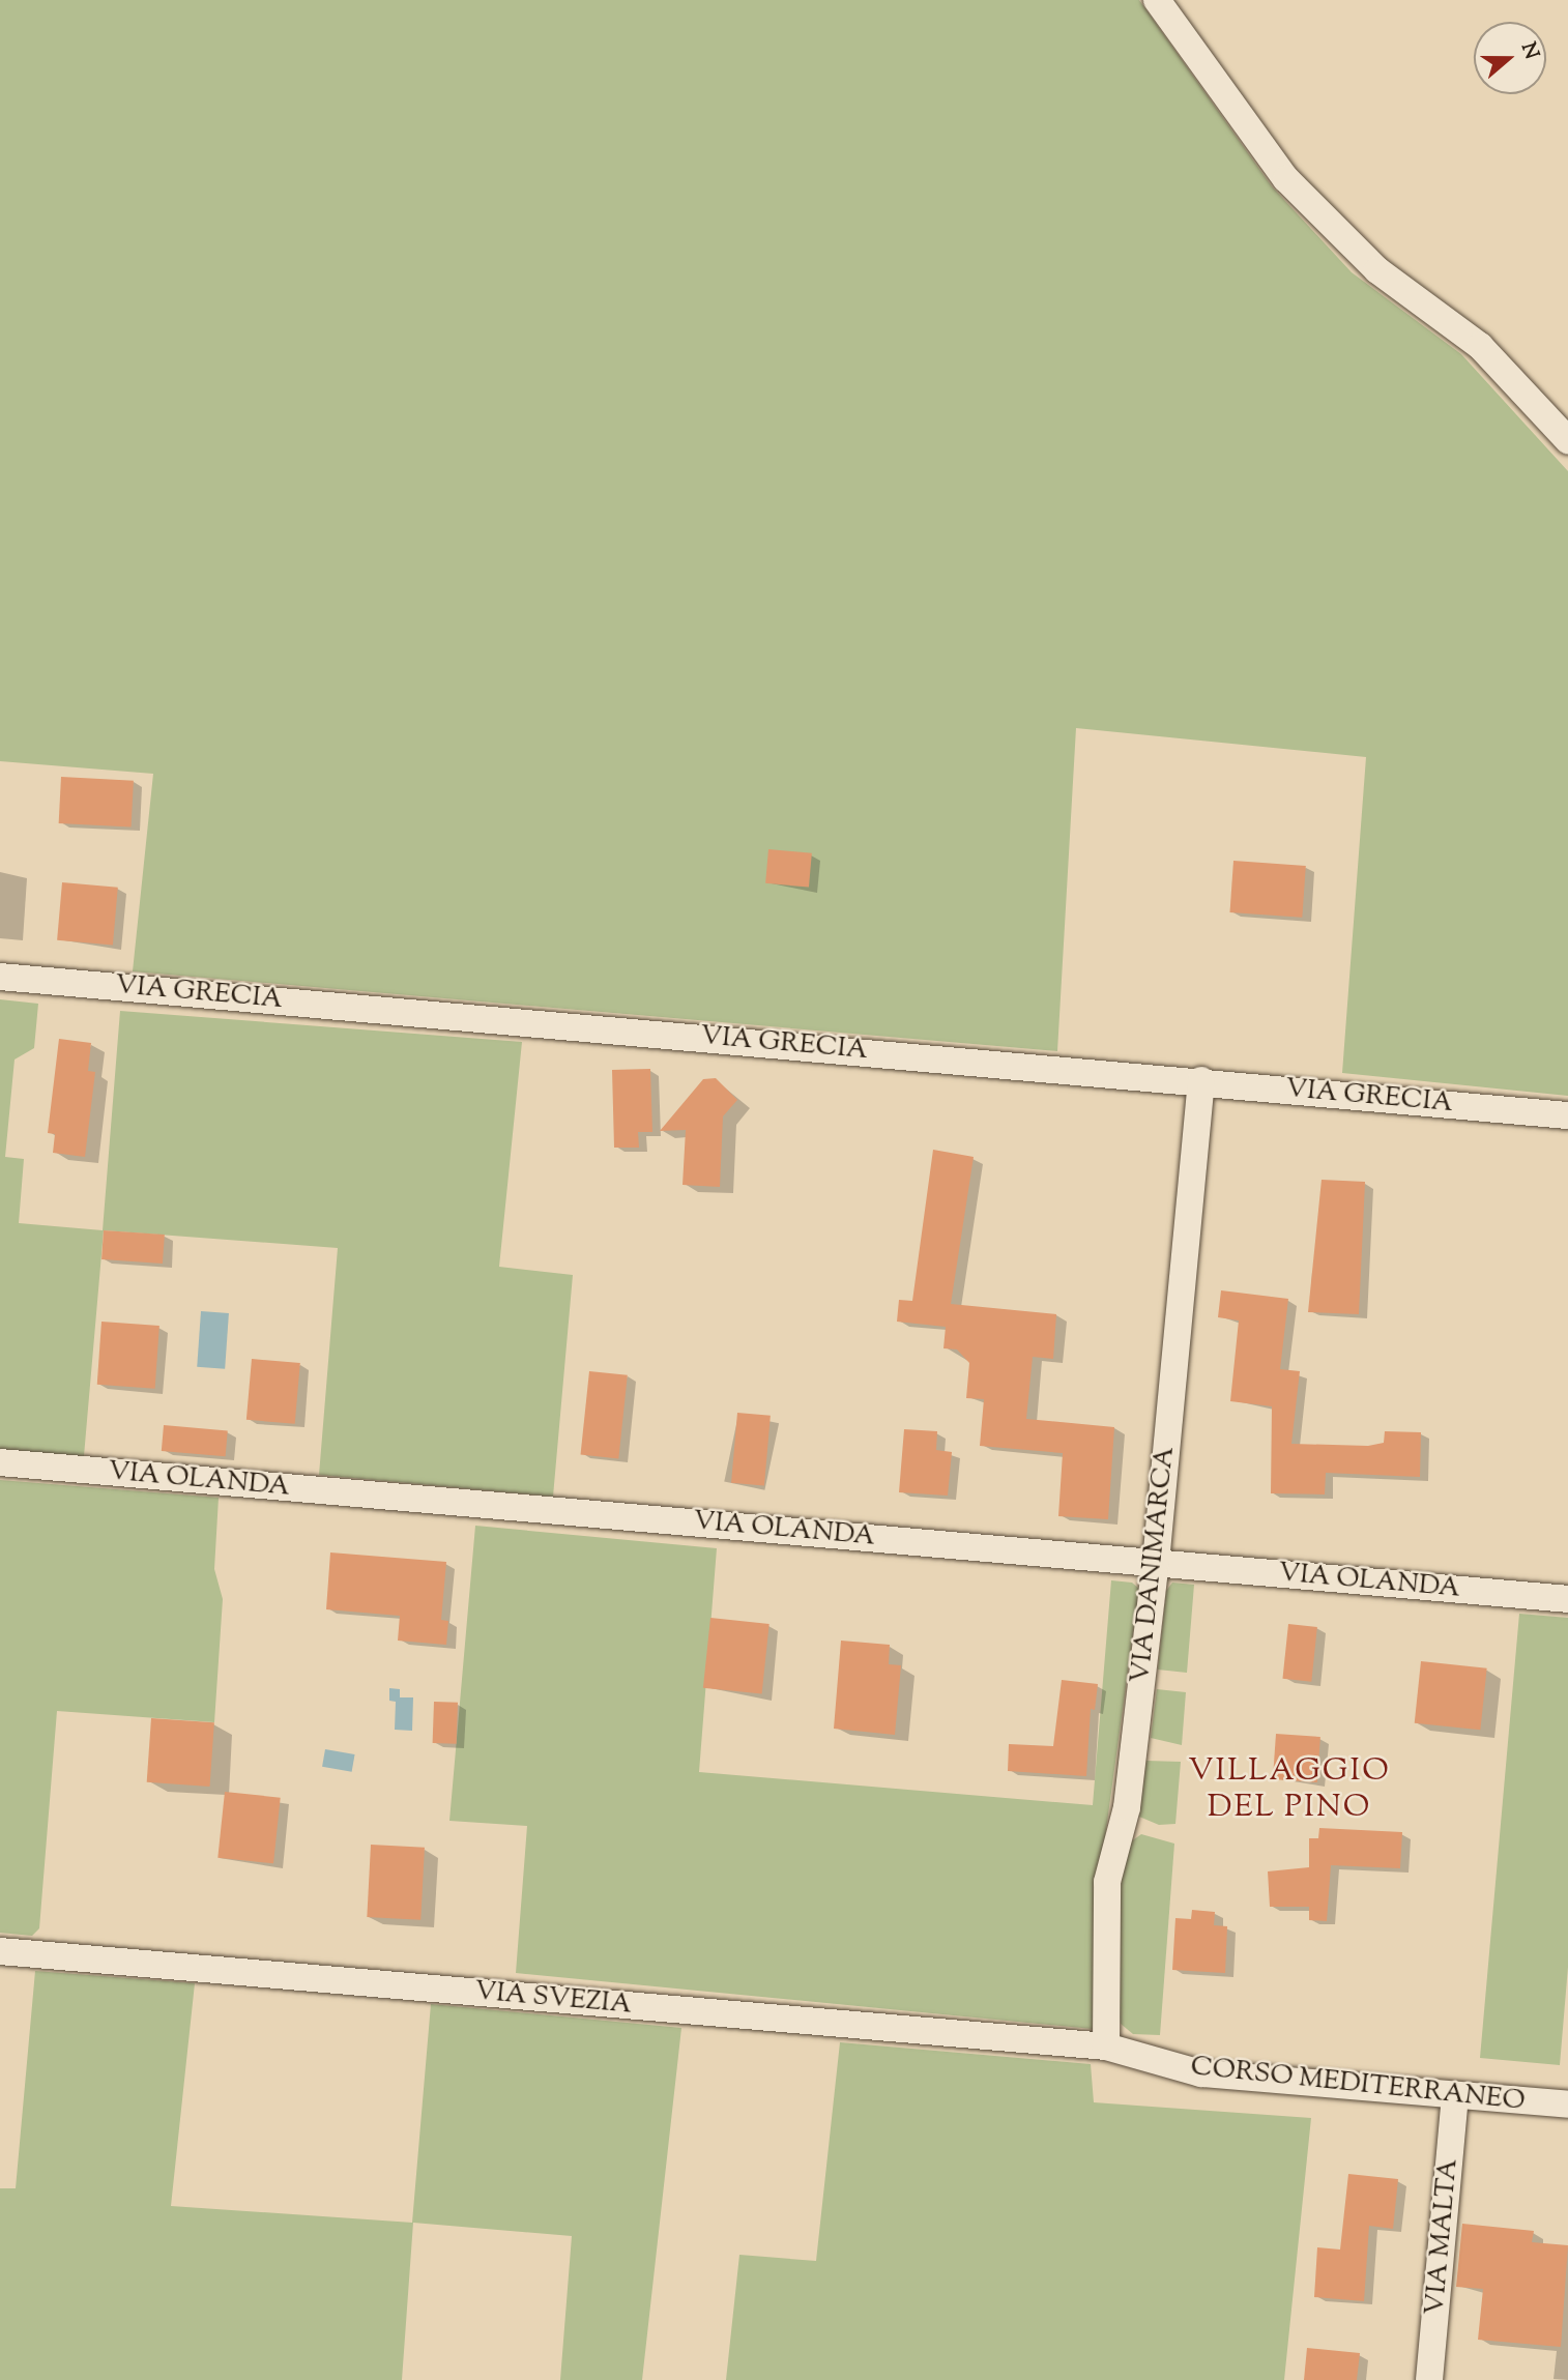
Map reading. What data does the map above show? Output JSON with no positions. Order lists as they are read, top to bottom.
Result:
{
  "streets": {
    "street": [
      "VIA GRECIA",
      "VIA OLANDA",
      "VIA DANIMARCA",
      "VIA SVEZIA",
      "CORSO MEDITERRANEO",
      "VIA MALTA"
    ]
  },
  "crossings": [
    ["VIA GRECIA", "VIA DANIMARCA"],
    ["VIA OLANDA", "VIA DANIMARCA"],
    ["VIA DANIMARCA", "VIA SVEZIA"],
    ["VIA DANIMARCA", "CORSO MEDITERRANEO"],
    ["VIA SVEZIA", "CORSO MEDITERRANEO"],
    ["CORSO MEDITERRANEO", "VIA MALTA"]
  ],
  "districts": ["VILLAGGIO DEL PINO"],
  "north": "right"
}
